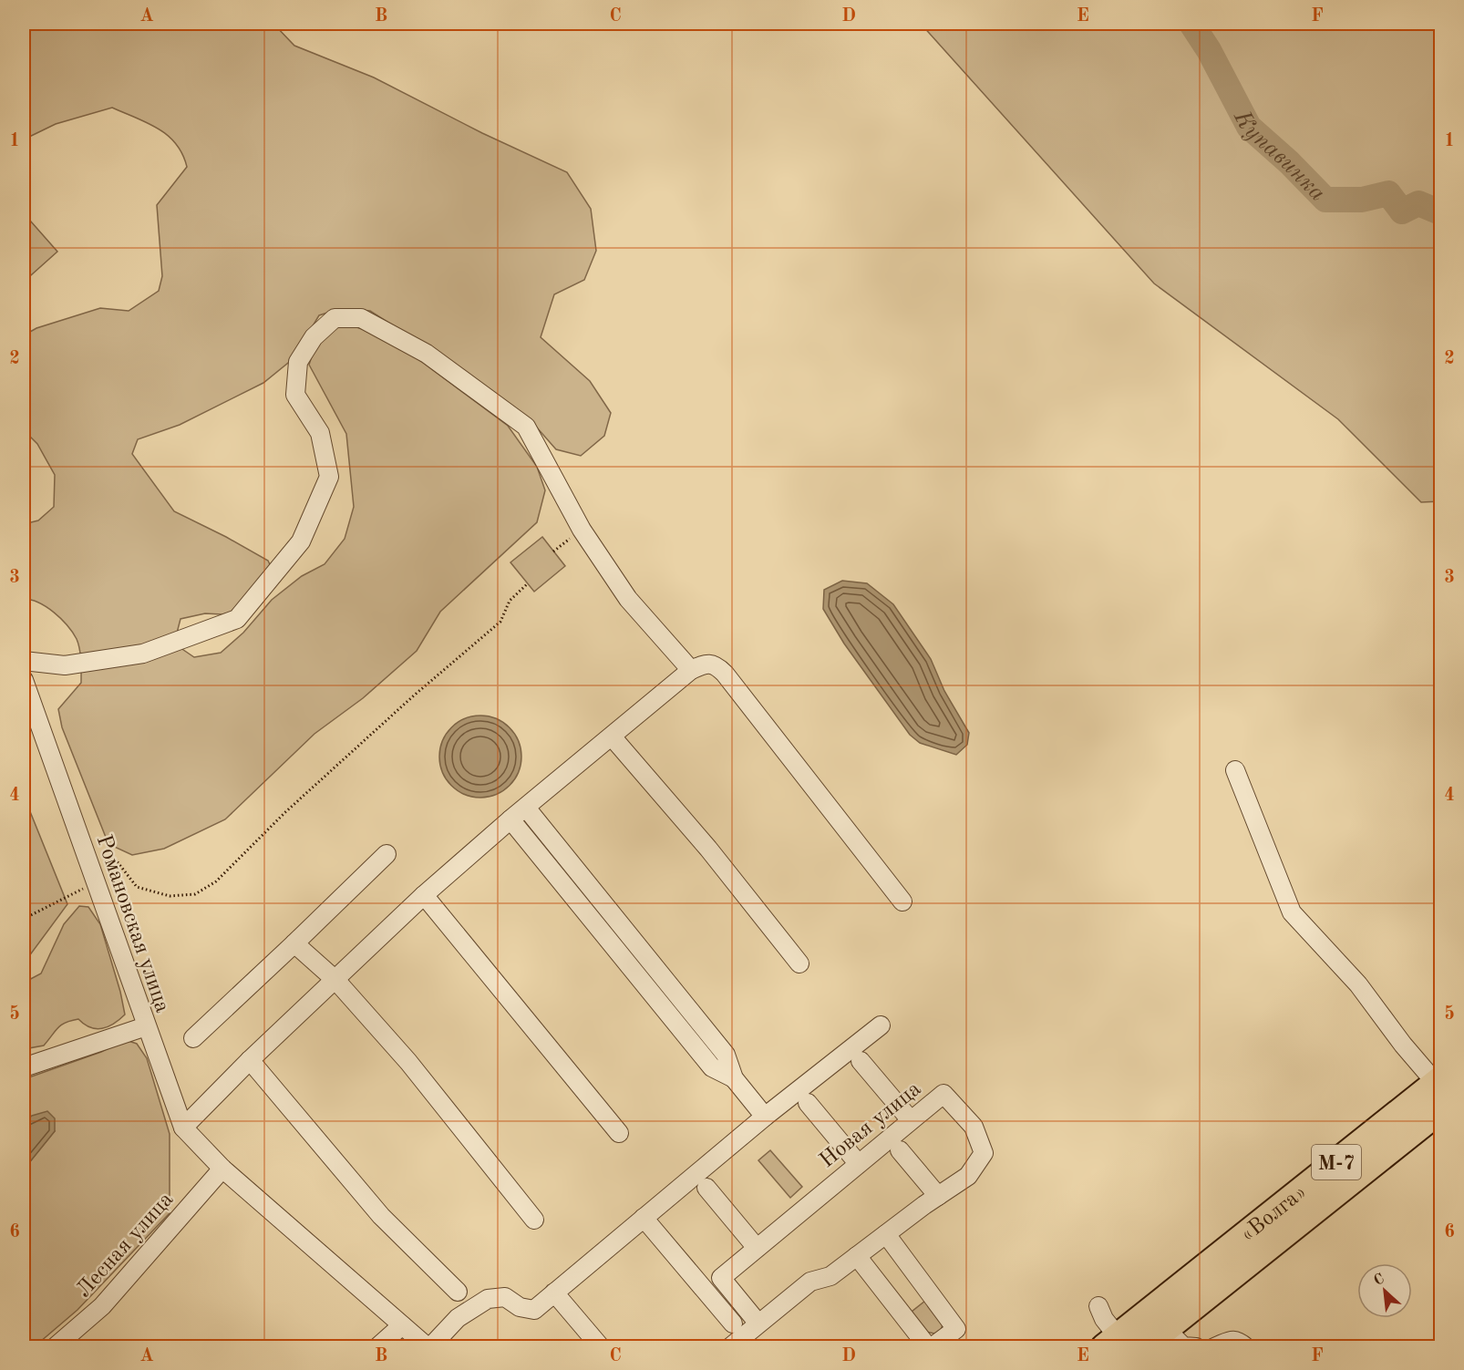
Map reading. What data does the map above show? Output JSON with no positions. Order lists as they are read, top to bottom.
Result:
{
  "streets": {
    "highway": ["М-7", "«Волга»"],
    "street": ["Романовская улица", "Новая улица", "Лесная улица"]
  },
  "crossings": [
    ["Романовская улица", "Лесная улица"]
  ],
  "water": ["Купавинка"],
  "north": "top left",
  "grid": {
    "columns": [
      "A",
      "B",
      "C",
      "D",
      "E",
      "F"
    ],
    "rows": [
      "1",
      "2",
      "3",
      "4",
      "5",
      "6"
    ]
  }
}
